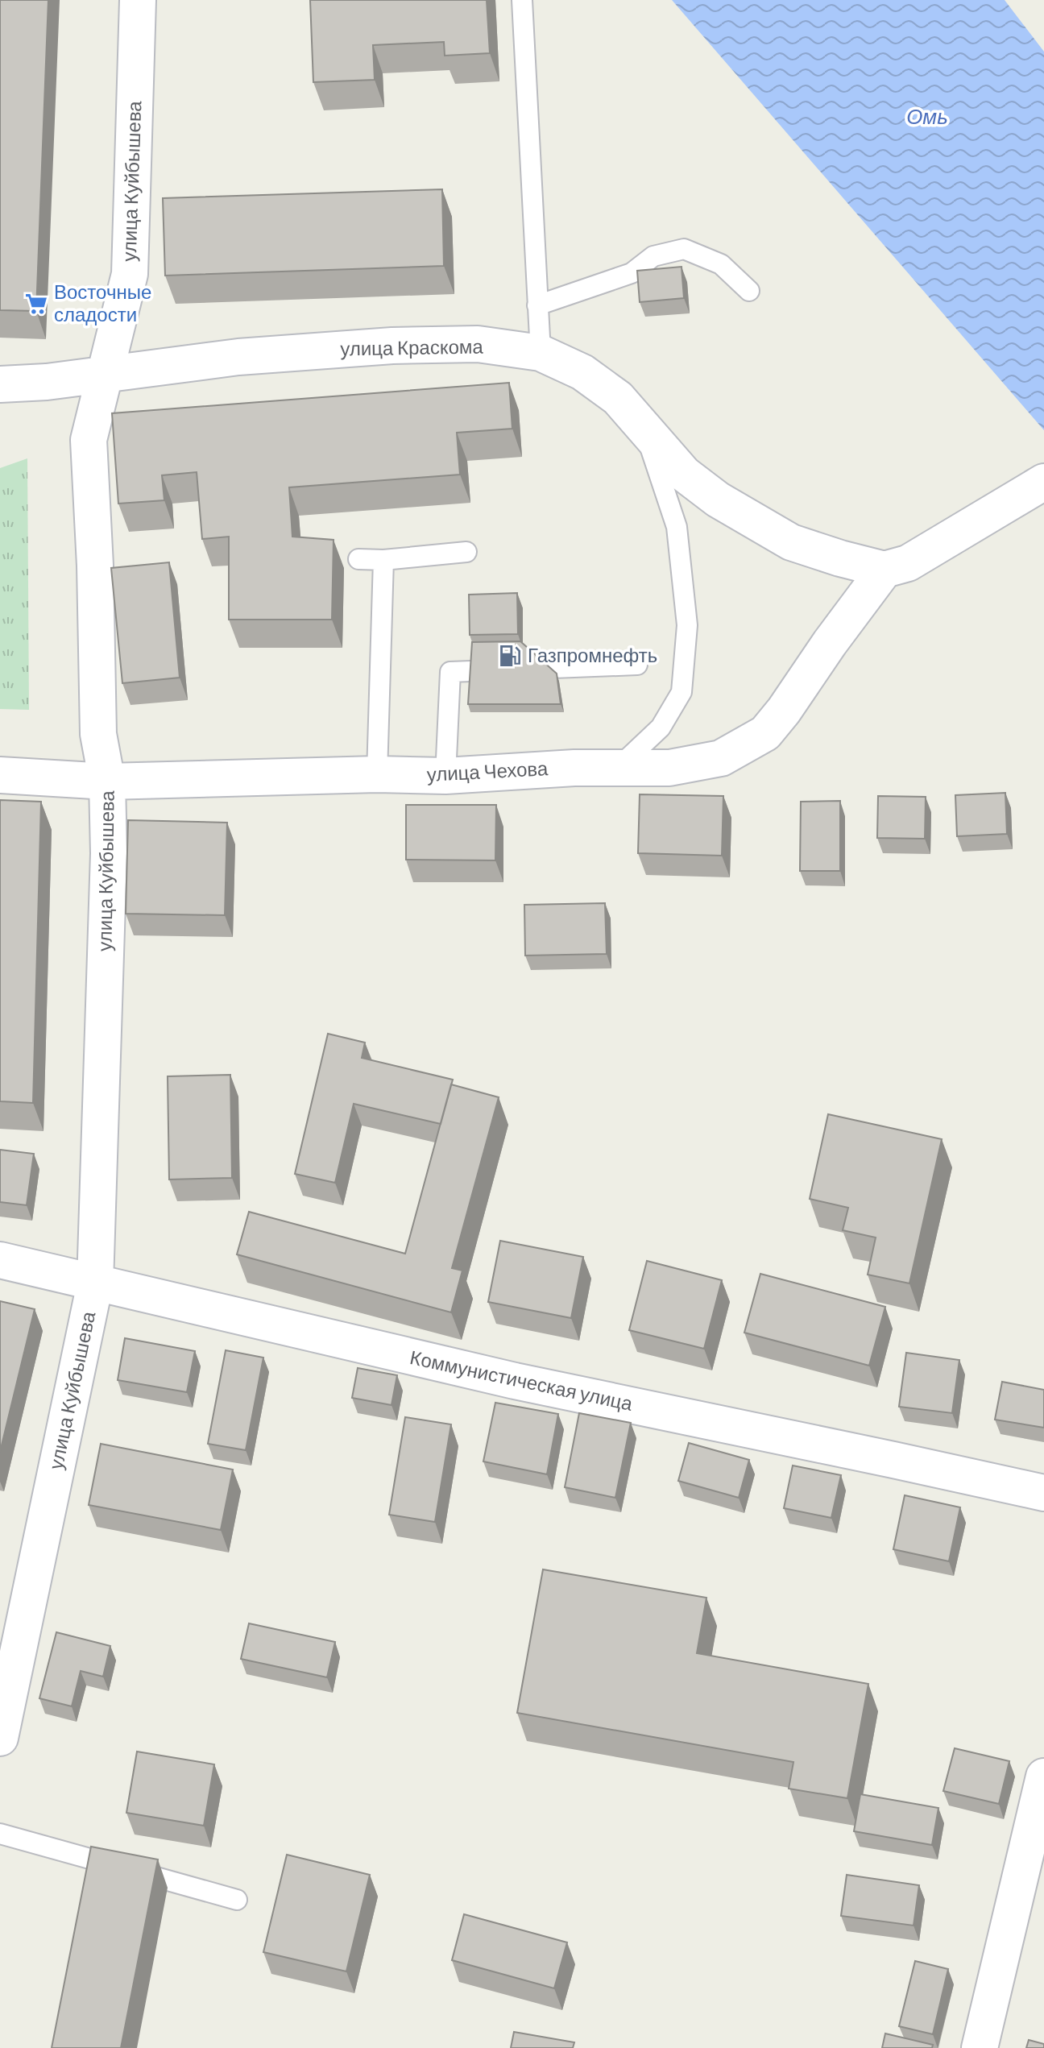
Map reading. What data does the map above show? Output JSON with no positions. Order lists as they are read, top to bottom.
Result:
{
  "streets": {
    "street": [
      "улица Куйбышева",
      "улица Краскома",
      "улица Чехова",
      "Коммунистическая улица"
    ]
  },
  "crossings": [
    ["улица Куйбышева", "улица Краскома"],
    ["улица Куйбышева", "улица Чехова"],
    ["улица Куйбышева", "Коммунистическая улица"],
    ["улица Краскома", "улица Чехова"]
  ],
  "water": ["Омь"],
  "places": {
    "supermarket": ["Восточные сладости"],
    "fuel station": ["Газпромнефть"]
  }
}
